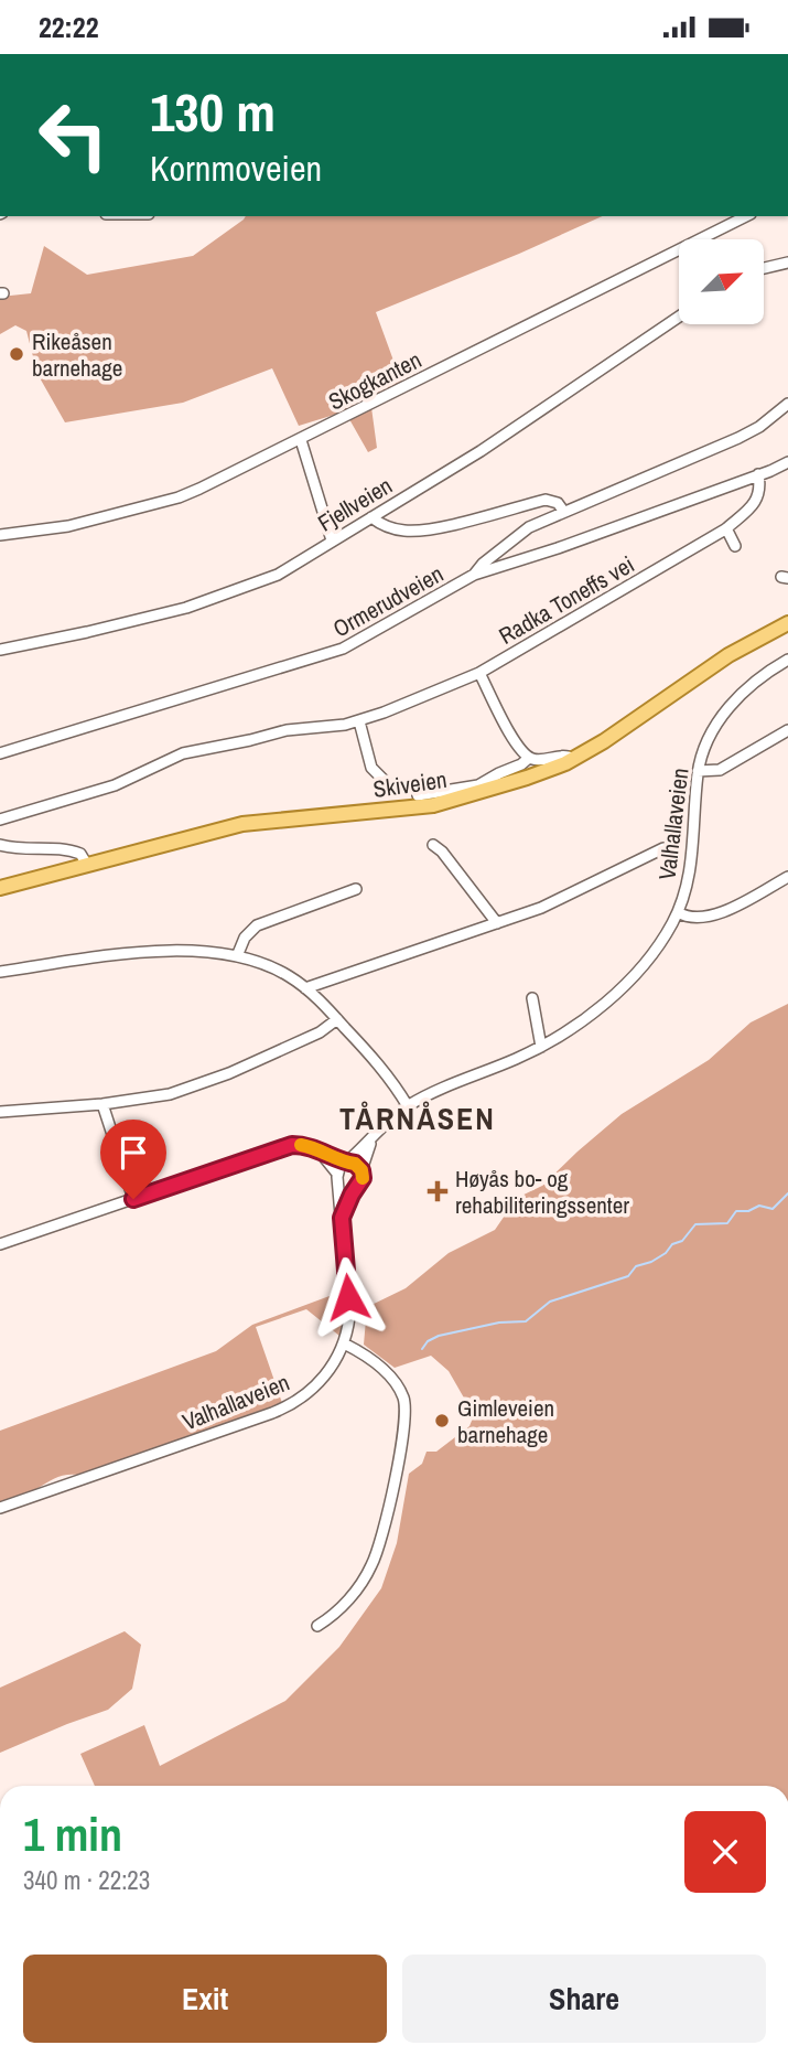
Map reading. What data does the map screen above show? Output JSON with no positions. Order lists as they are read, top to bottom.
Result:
{
  "streets": {
    "main road": ["Skiveien"],
    "street": [
      "Skogkanten",
      "Fjellveien",
      "Radka Toneffs vei",
      "Ormerudveien",
      "Valhallaveien"
    ]
  },
  "crossings": [
    ["Radka Toneffs vei", "Ormerudveien"]
  ],
  "districts": ["TÅRNÅSEN"],
  "places": {
    "other": ["Rikeåsen barnehage", "Gimleveien barnehage"],
    "health": ["Høyås bo- og rehabiliteringssenter"]
  },
  "north": "top right",
  "page": {
    "status": "22:22",
    "turn": ["130 m", "Kornmoveien"],
    "heading": ["1 min", "340 m · 22:23"],
    "buttons": ["Exit", "Share"]
  }
}
